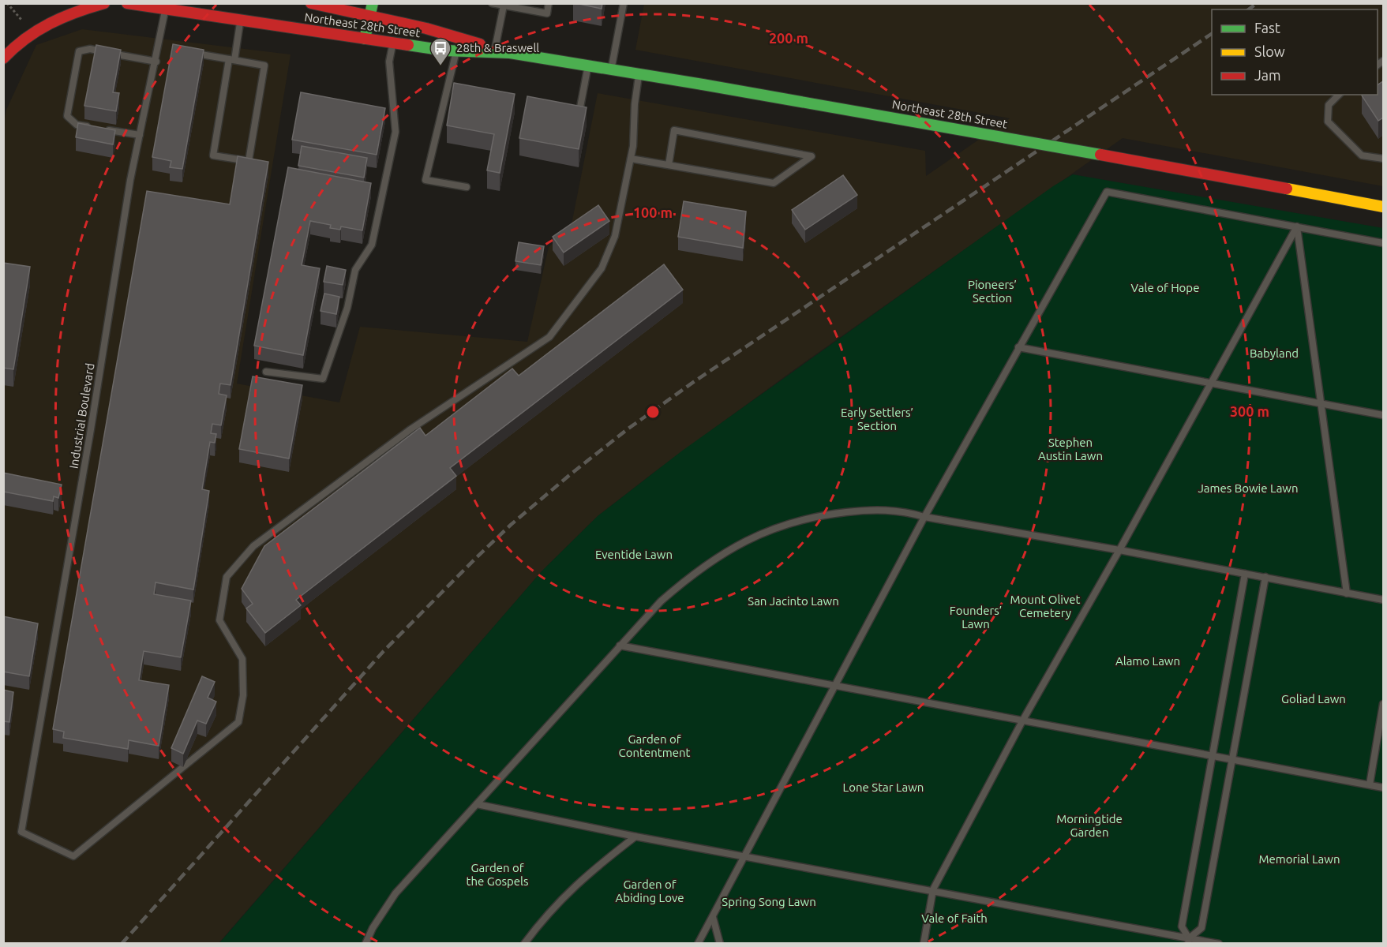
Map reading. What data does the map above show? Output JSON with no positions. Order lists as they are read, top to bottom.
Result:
{
  "streets": {
    "main road": ["Northeast 28th Street"],
    "lane": ["Industrial Boulevard"]
  },
  "crossings": [
    ["Northeast 28th Street", "Industrial Boulevard"]
  ],
  "parks": [
    "Pioneers’ Section",
    "Vale of Hope",
    "Babyland",
    "Early Settlers’ Section",
    "Stephen Austin Lawn",
    "James Bowie Lawn",
    "Eventide Lawn",
    "Mount Olivet Cemetery",
    "San Jacinto Lawn",
    "Founders’ Lawn",
    "Alamo Lawn",
    "Goliad Lawn",
    "Garden of Contentment",
    "Lone Star Lawn",
    "Morningtide Garden",
    "Memorial Lawn",
    "Garden of the Gospels",
    "Garden of Abiding Love",
    "Spring Song Lawn",
    "Vale of Faith"
  ],
  "places": {
    "bus stop": ["28th & Braswell"]
  },
  "legend": ["Fast", "Slow", "Jam"],
  "rings": ["200 m", "100 m", "300 m"]
}
